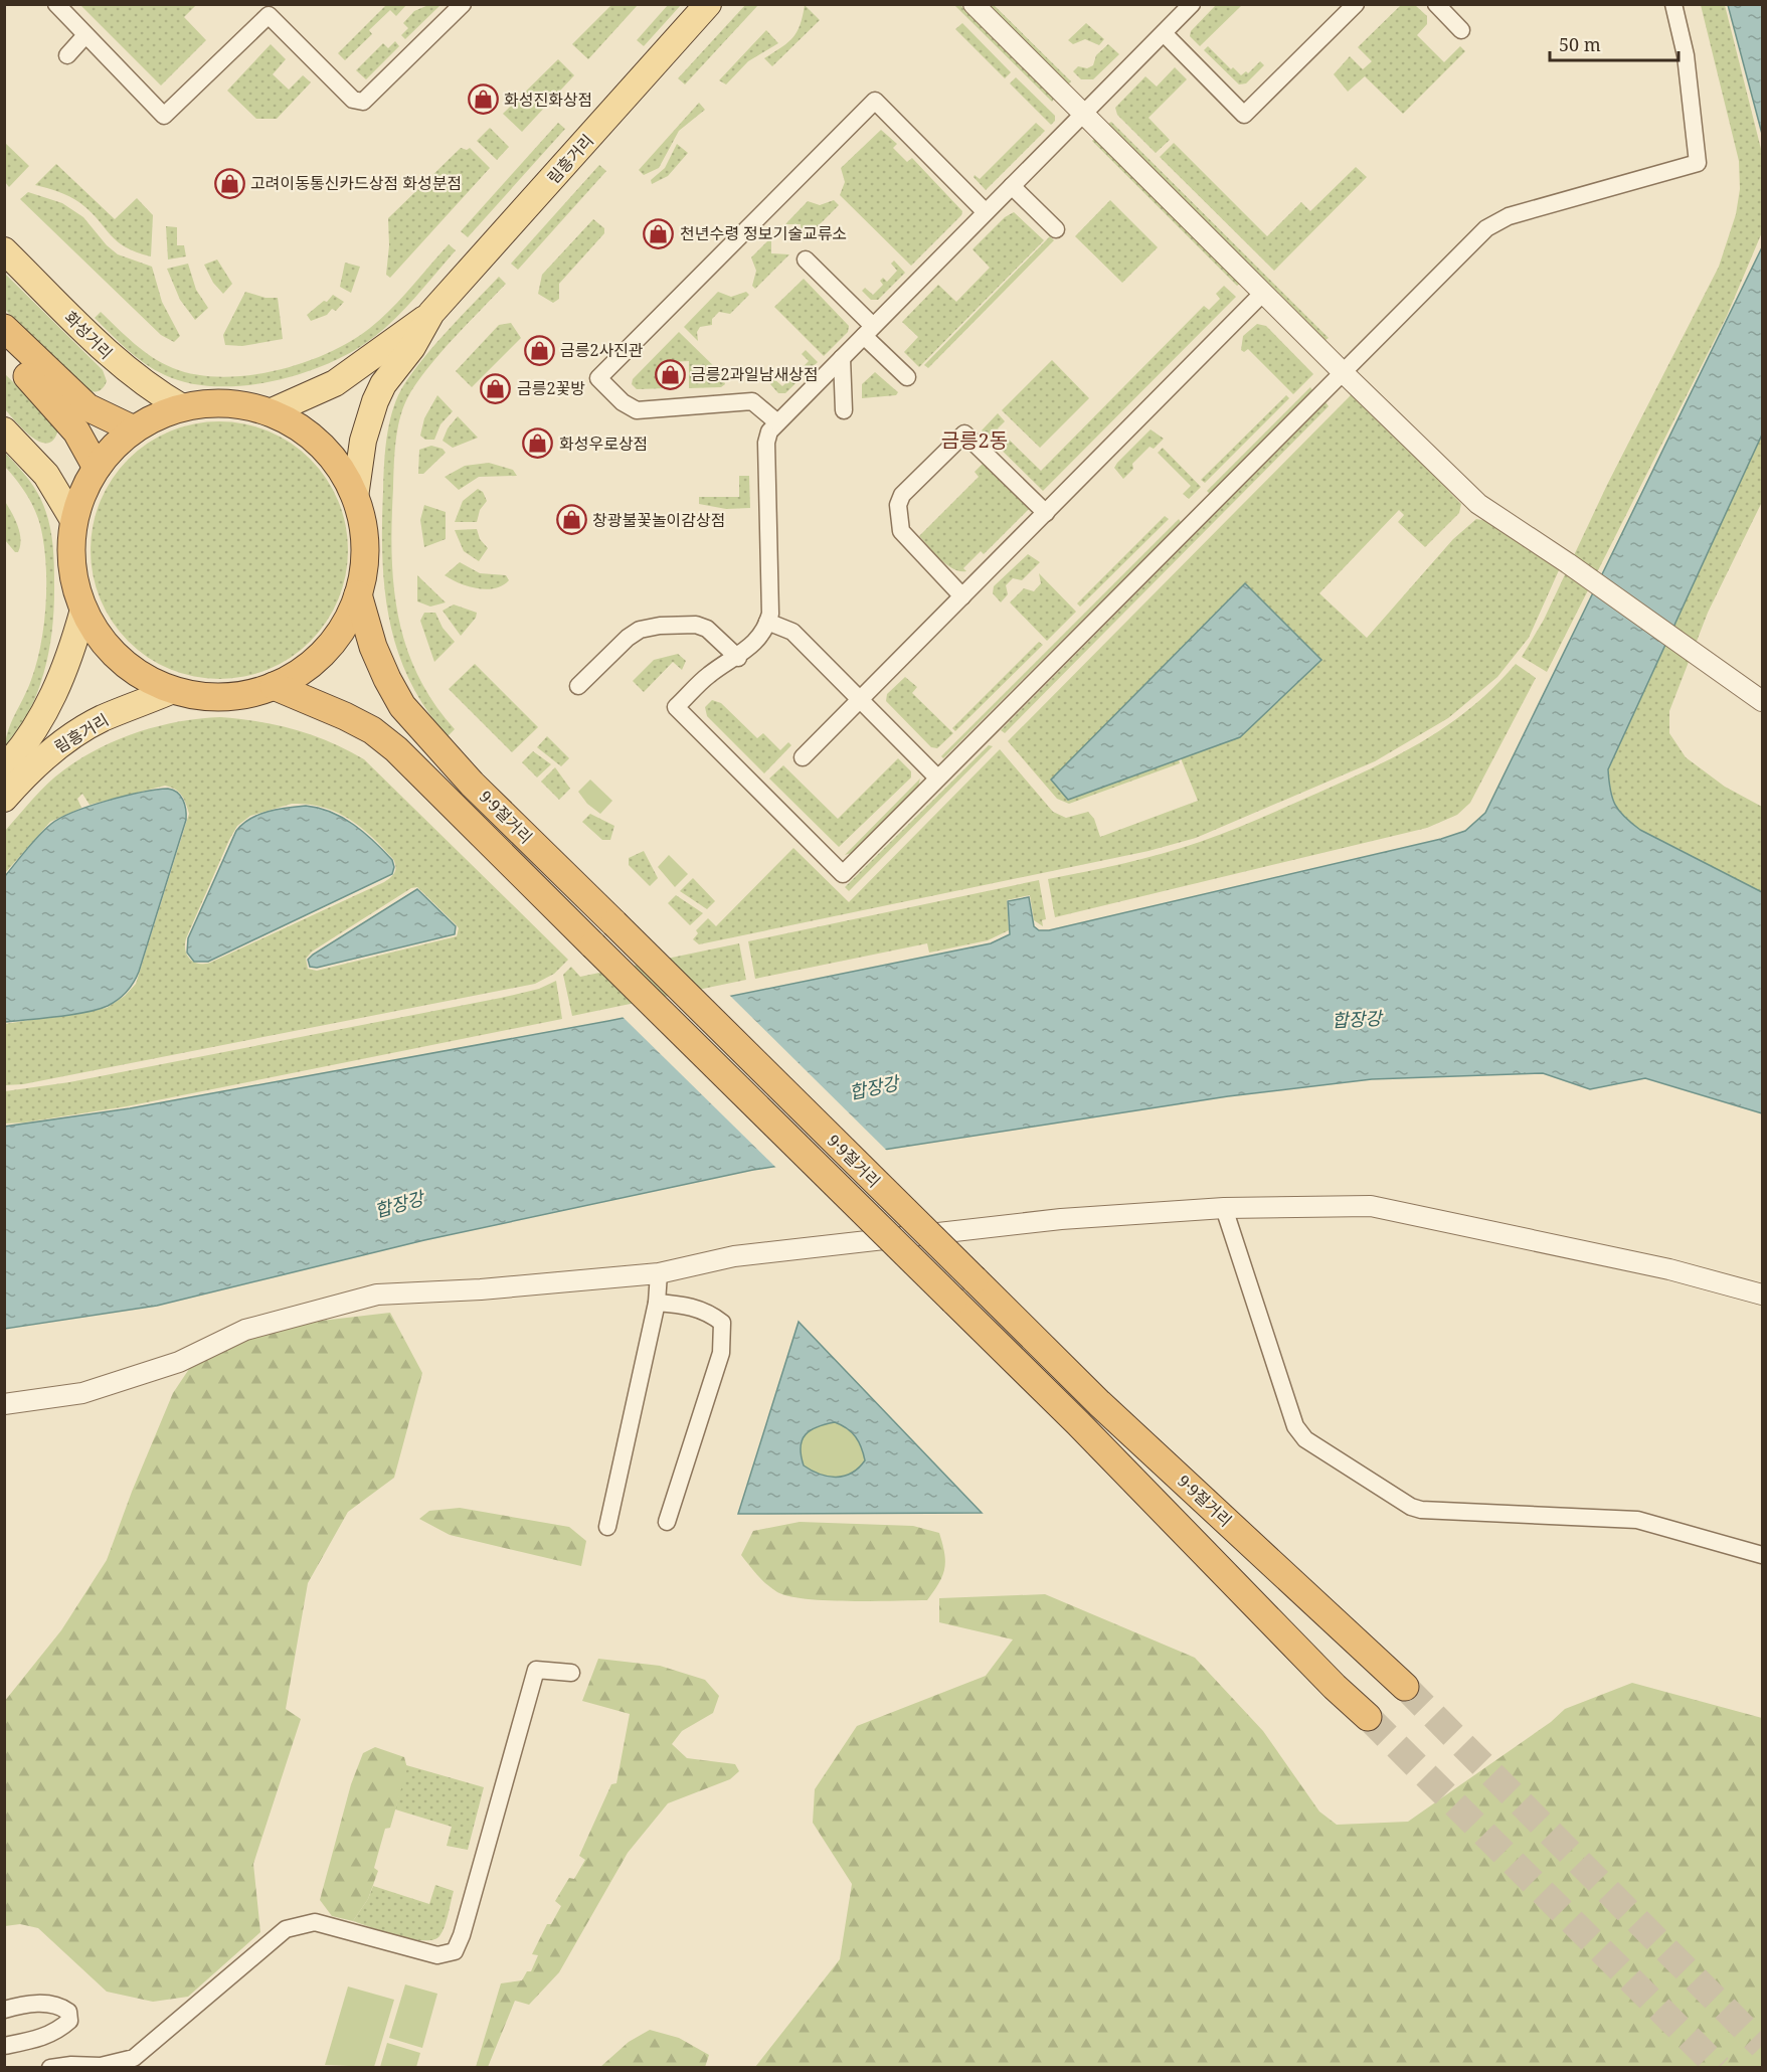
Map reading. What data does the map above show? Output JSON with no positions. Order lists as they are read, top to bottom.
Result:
{
  "streets": {
    "highway": ["9·9절거리"],
    "main road": ["림흥거리", "화성거리"]
  },
  "districts": ["금릉2동"],
  "water": ["합장강"],
  "places": {
    "shop": [
      "화성진화상점",
      "고려이동통신카드상점 화성분점",
      "천년수령 정보기술교류소",
      "금릉2사진관",
      "금릉2과일남새상점",
      "금릉2꽃방",
      "화성우로상점",
      "창광불꽃놀이감상점"
    ]
  },
  "scale_bar": "50 m"
}
